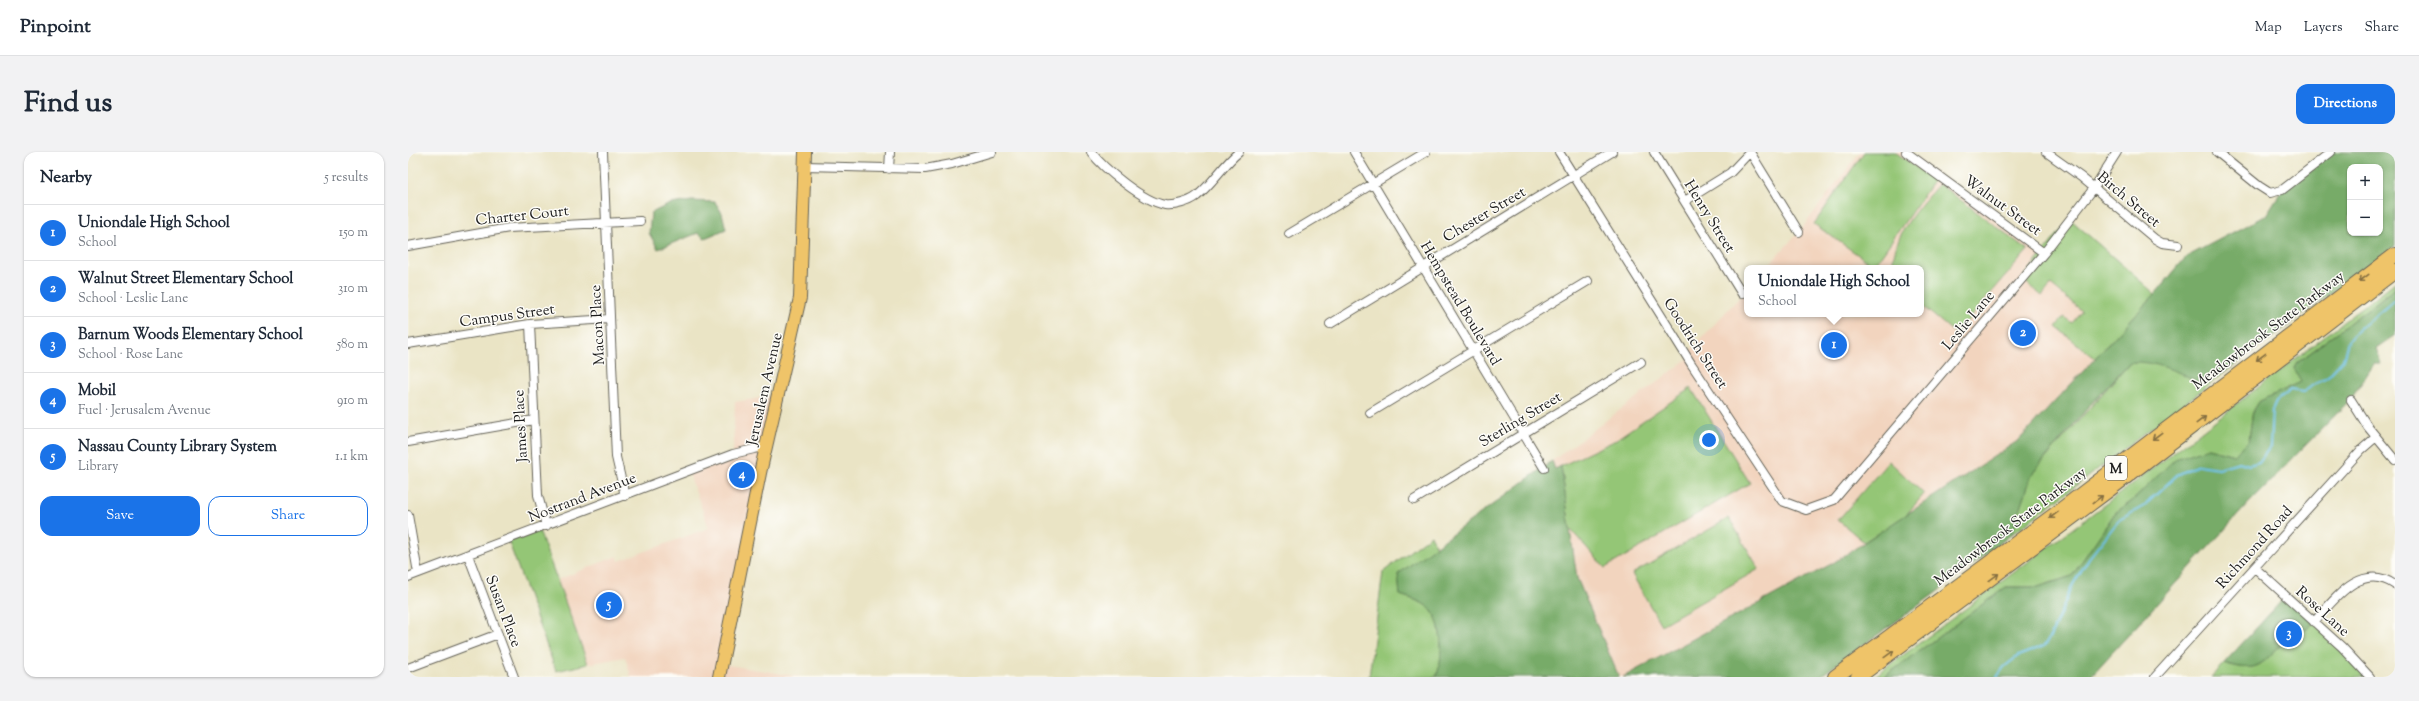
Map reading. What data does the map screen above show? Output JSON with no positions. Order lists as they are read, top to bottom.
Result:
{
  "streets": {
    "highway": ["Meadowbrook State Parkway", "M"],
    "main road": ["Jerusalem Avenue"],
    "street": [
      "Birch Street",
      "Walnut Street",
      "Chester Street",
      "Charter Court",
      "Henry Street",
      "Hempstead Boulevard",
      "Campus Street",
      "Leslie Lane",
      "Macon Place",
      "Goodrich Street",
      "Sterling Street",
      "James Place",
      "Nostrand Avenue",
      "Richmond Road",
      "Susan Place",
      "Rose Lane"
    ]
  },
  "crossings": [
    ["Birch Street", "Leslie Lane"],
    ["Walnut Street", "Leslie Lane"],
    ["Chester Street", "Hempstead Boulevard"],
    ["Chester Street", "Goodrich Street"],
    ["Charter Court", "Macon Place"],
    ["Hempstead Boulevard", "Sterling Street"],
    ["Campus Street", "Macon Place"],
    ["Campus Street", "James Place"],
    ["Leslie Lane", "Goodrich Street"],
    ["Macon Place", "Nostrand Avenue"],
    ["Jerusalem Avenue", "Nostrand Avenue"],
    ["James Place", "Nostrand Avenue"],
    ["Nostrand Avenue", "Susan Place"],
    ["Richmond Road", "Rose Lane"]
  ],
  "page": {
    "header": "Pinpoint",
    "nav": ["Map", "Layers", "Share"],
    "title": "Find us",
    "buttons": [
      "Directions",
      ["Save", "Share"]
    ],
    "heading": ["Nearby", "5 results"],
    "map_buttons": ["+", "−"],
    "list": [
      {
        "mark": "1",
        "name": "Uniondale High School",
        "note": "School",
        "value": "150 m"
      },
      {
        "mark": "2",
        "name": "Walnut Street Elementary School",
        "note": "School · Leslie Lane",
        "value": "310 m"
      },
      {
        "mark": "3",
        "name": "Barnum Woods Elementary School",
        "note": "School · Rose Lane",
        "value": "580 m"
      },
      {
        "mark": "4",
        "name": "Mobil",
        "note": "Fuel · Jerusalem Avenue",
        "value": "910 m"
      },
      {
        "mark": "5",
        "name": "Nassau County Library System",
        "note": "Library",
        "value": "1.1 km"
      }
    ],
    "popup": ["Uniondale High School", "School"],
    "pins": [
      "2",
      "1",
      "4",
      "5",
      "3"
    ]
  }
}
